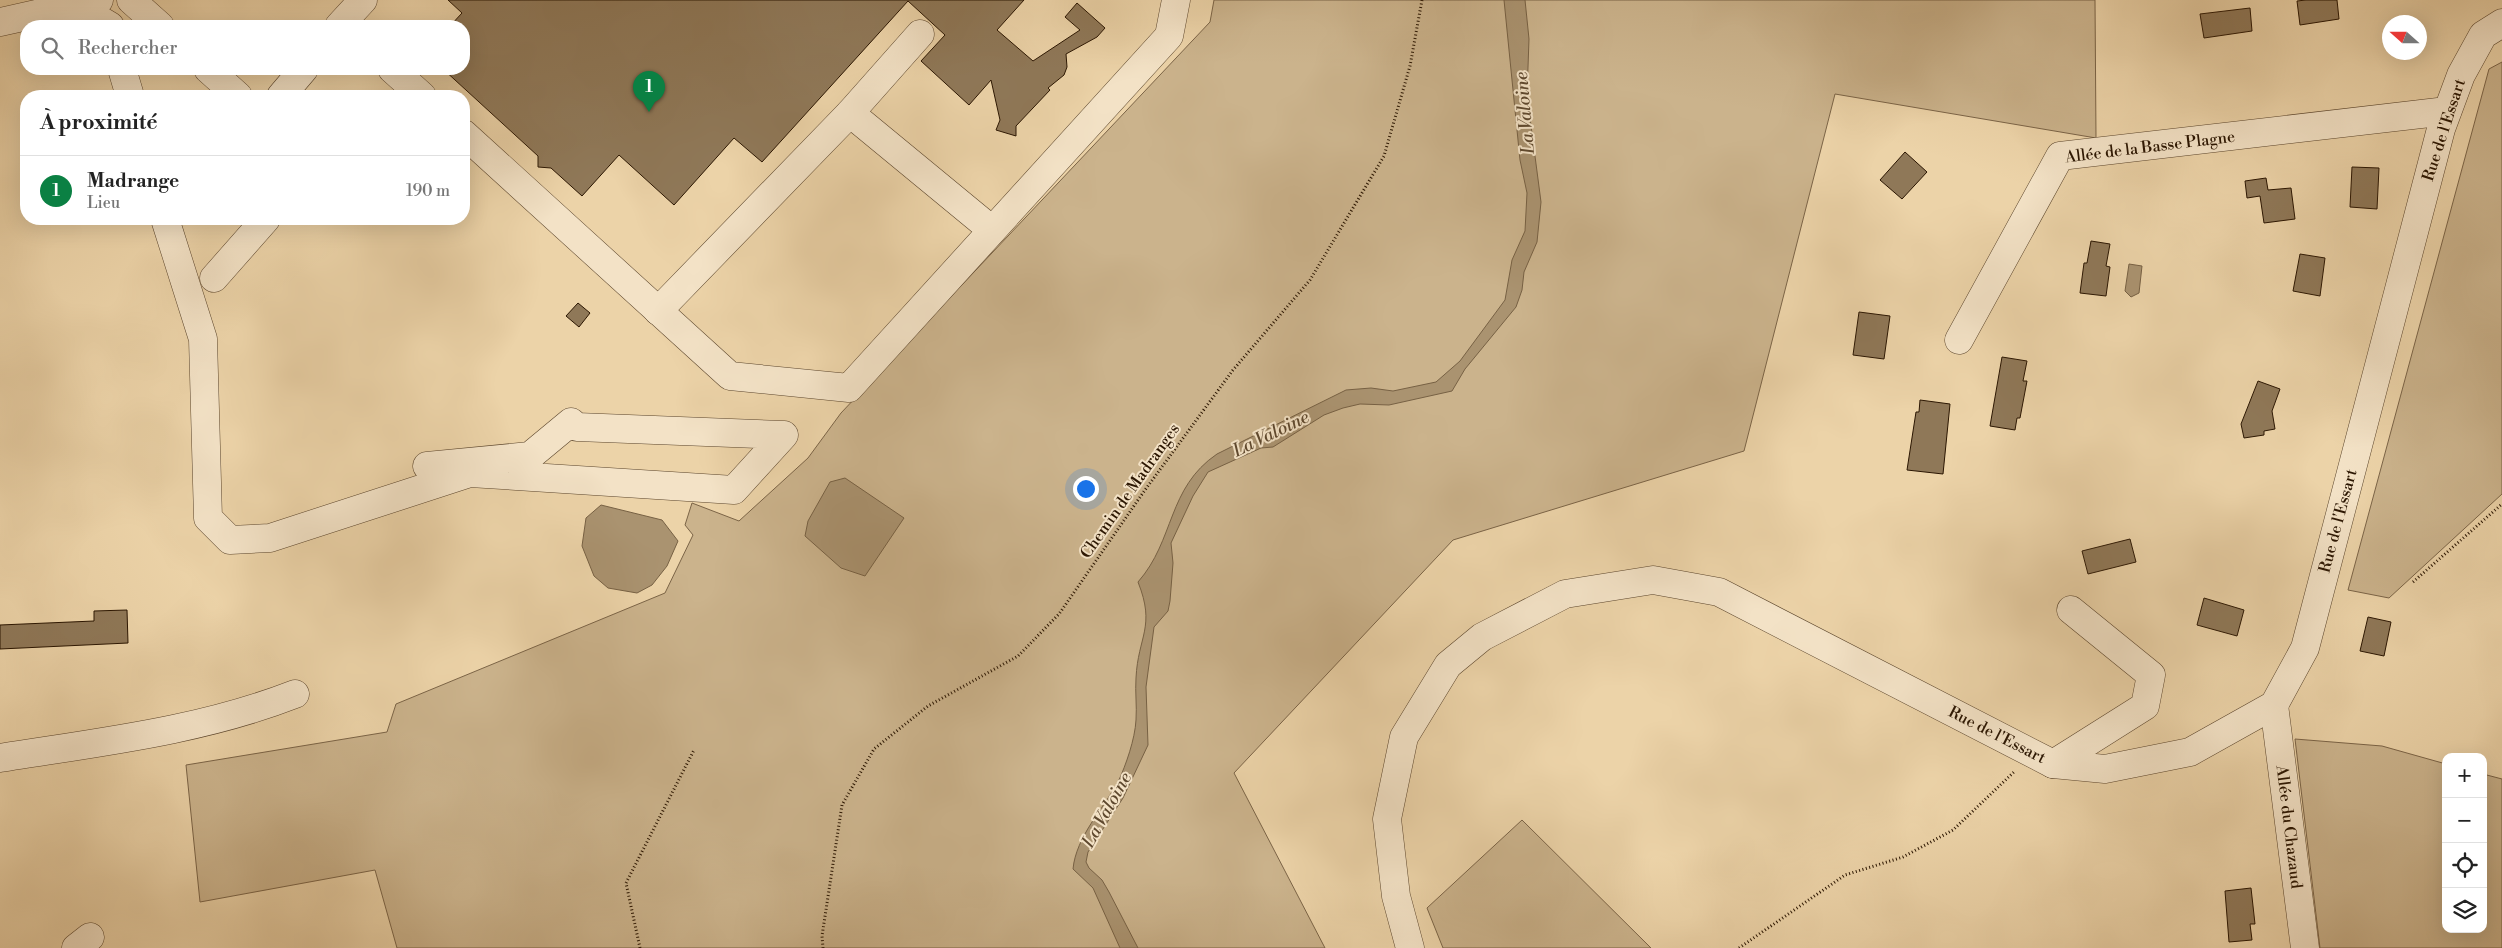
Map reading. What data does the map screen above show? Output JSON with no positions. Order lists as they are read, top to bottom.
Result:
{
  "streets": {
    "street": ["Rue de l'Essart", "Allée de la Basse Plagne", "Allée du Chazaud"],
    "path": ["Chemin de Madranges"]
  },
  "crossings": [
    ["Rue de l'Essart", "Allée de la Basse Plagne"],
    ["Rue de l'Essart", "Allée du Chazaud"]
  ],
  "water": ["La Valoine"],
  "north": "left",
  "page": {
    "search": "Rechercher",
    "pins": "1",
    "heading": "À proximité",
    "list": [
      {
        "mark": "1",
        "name": "Madrange",
        "note": "Lieu",
        "value": "190 m"
      }
    ],
    "map_buttons": ["+", "−"]
  }
}
